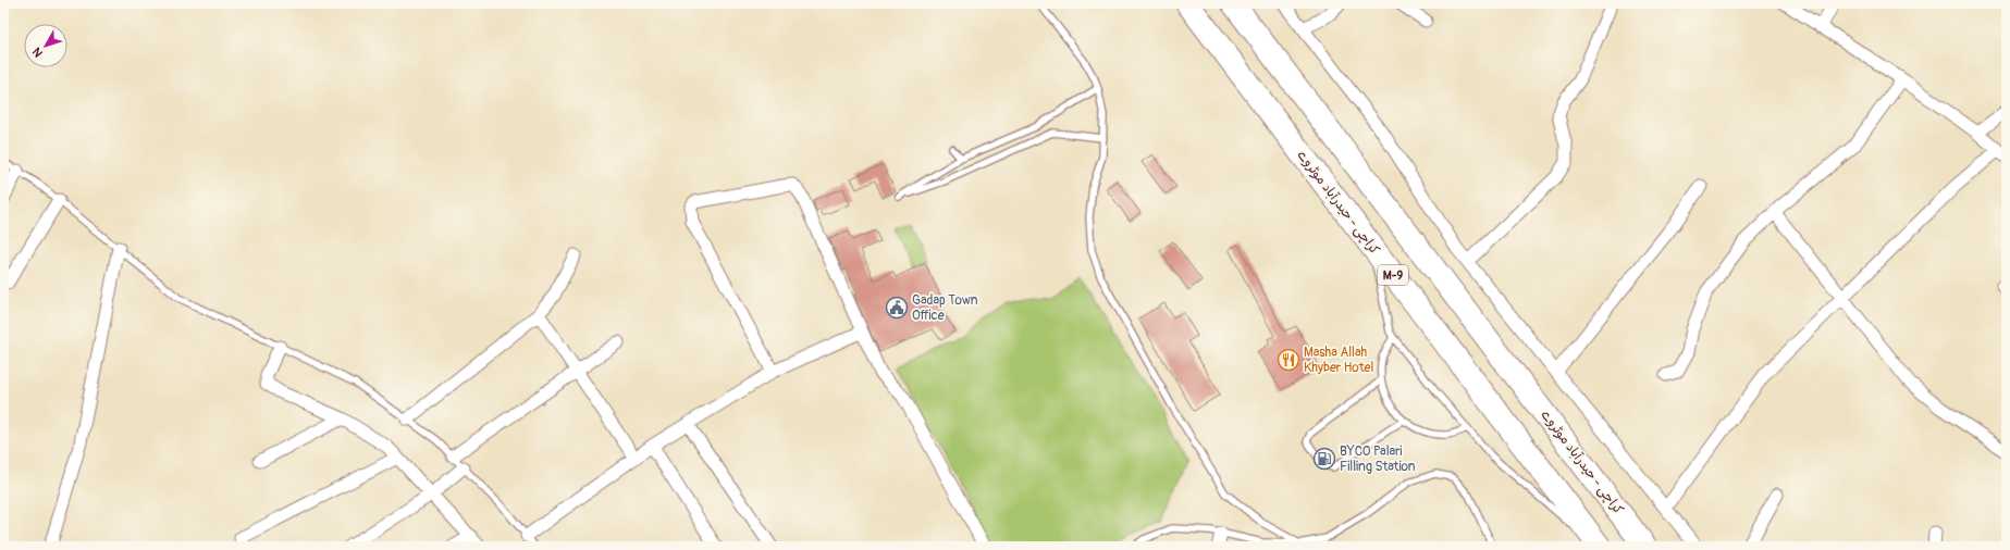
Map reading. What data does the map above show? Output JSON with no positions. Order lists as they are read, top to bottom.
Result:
{
  "streets": {
    "highway": ["کراچی - حیدرآباد موٹروے", "M-9"]
  },
  "places": {
    "public building": ["Gadap Town Office"],
    "restaurant": ["Masha Allah Khyber Hotel"],
    "fuel station": ["BYCO Palari Filling Station"]
  },
  "north": "bottom left"
}
